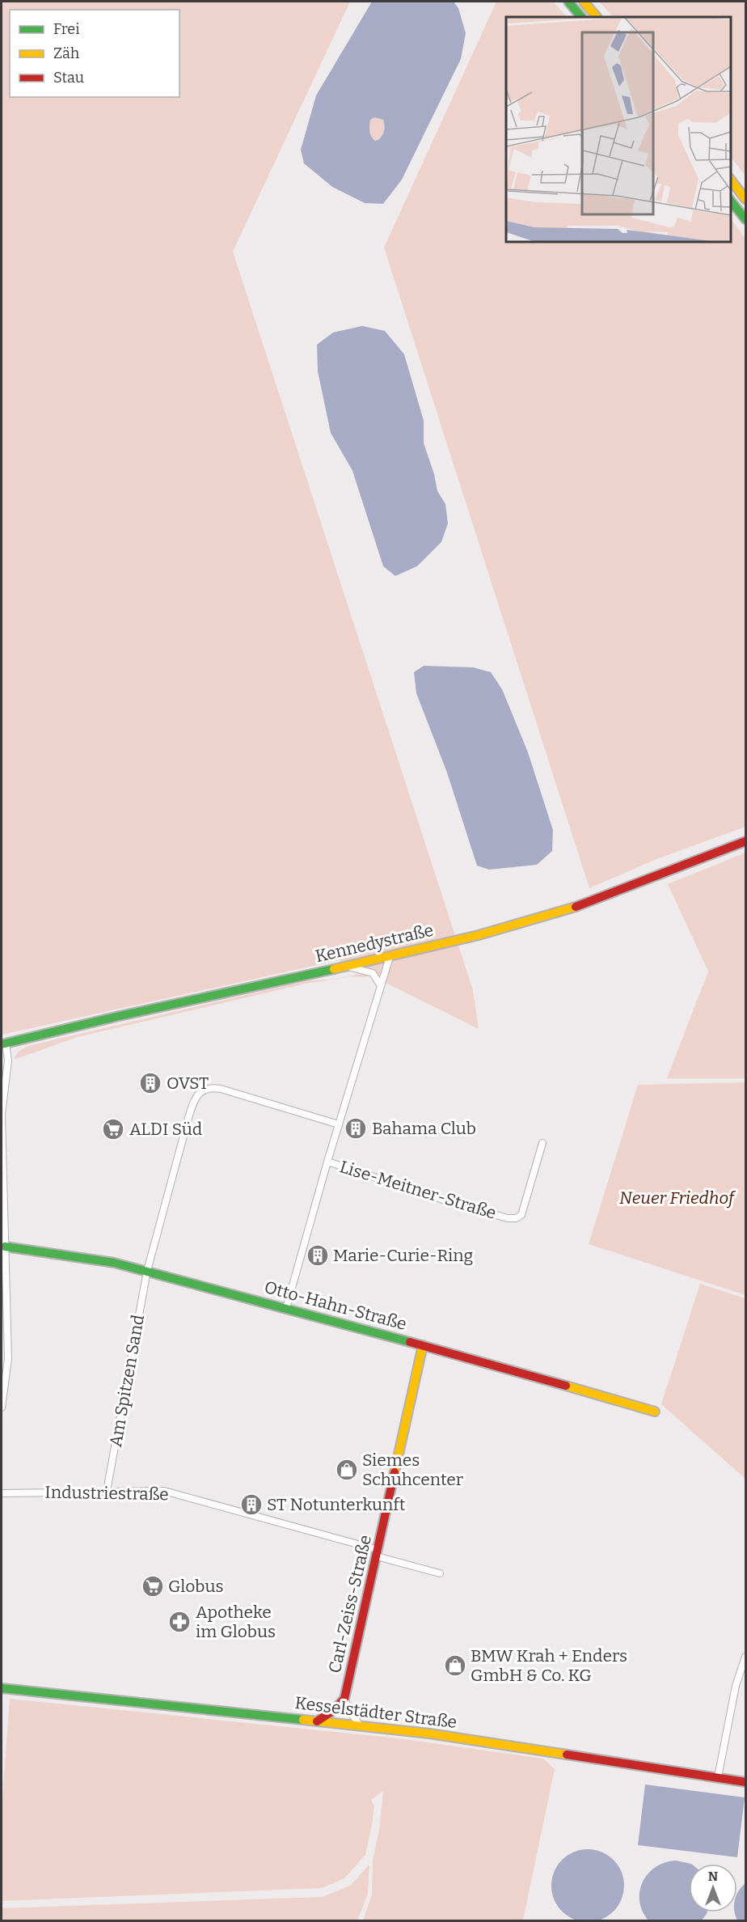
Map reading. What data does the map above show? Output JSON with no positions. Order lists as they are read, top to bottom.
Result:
{
  "streets": {
    "main road": [
      "Kennedystraße",
      "Otto-Hahn-Straße",
      "Carl-Zeiss-Straße",
      "Kesselstädter Straße"
    ],
    "street": ["Lise-Meitner-Straße", "Am Spitzen Sand", "Industriestraße"]
  },
  "crossings": [
    ["Otto-Hahn-Straße", "Am Spitzen Sand"],
    ["Otto-Hahn-Straße", "Carl-Zeiss-Straße"],
    ["Am Spitzen Sand", "Industriestraße"],
    ["Industriestraße", "Carl-Zeiss-Straße"],
    ["Carl-Zeiss-Straße", "Kesselstädter Straße"]
  ],
  "parks": ["Neuer Friedhof"],
  "places": {
    "building": [
      "OVST",
      "Bahama Club",
      "Marie-Curie-Ring",
      "ST Notunterkunft"
    ],
    "supermarket": ["ALDI Süd", "Globus"],
    "shop": ["Siemes Schuhcenter", "BMW Krah + Enders GmbH & Co. KG"],
    "pharmacy": ["Apotheke im Globus"]
  },
  "legend": ["Frei", "Zäh", "Stau"],
  "north": "top"
}
